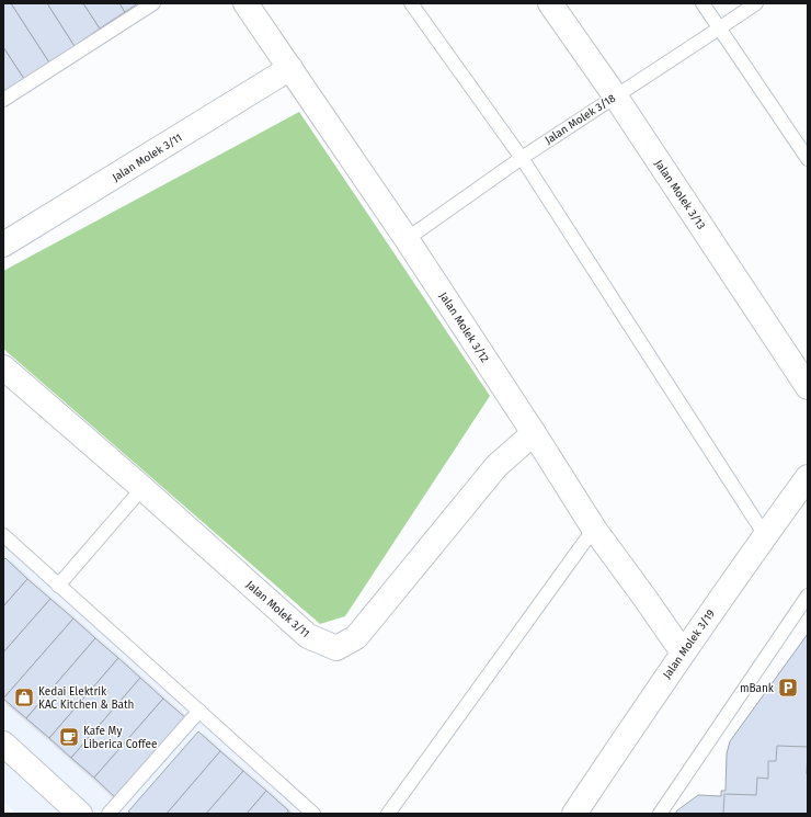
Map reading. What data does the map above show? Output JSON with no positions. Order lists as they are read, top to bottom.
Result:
{
  "streets": {
    "street": [
      "Jalan Molek 3/11",
      "Jalan Molek 3/13",
      "Jalan Molek 3/12",
      "Jalan Molek 3/19"
    ],
    "lane": ["Jalan Molek 3/18"]
  },
  "crossings": [
    ["Jalan Molek 3/18", "Jalan Molek 3/13"],
    ["Jalan Molek 3/18", "Jalan Molek 3/12"],
    ["Jalan Molek 3/11", "Jalan Molek 3/12"],
    ["Jalan Molek 3/12", "Jalan Molek 3/19"]
  ],
  "places": {
    "parking": ["mBank"],
    "shop": ["Kedai Elektrik KAC Kitchen & Bath"],
    "cafe": ["Kafe My Liberica Coffee"]
  }
}
